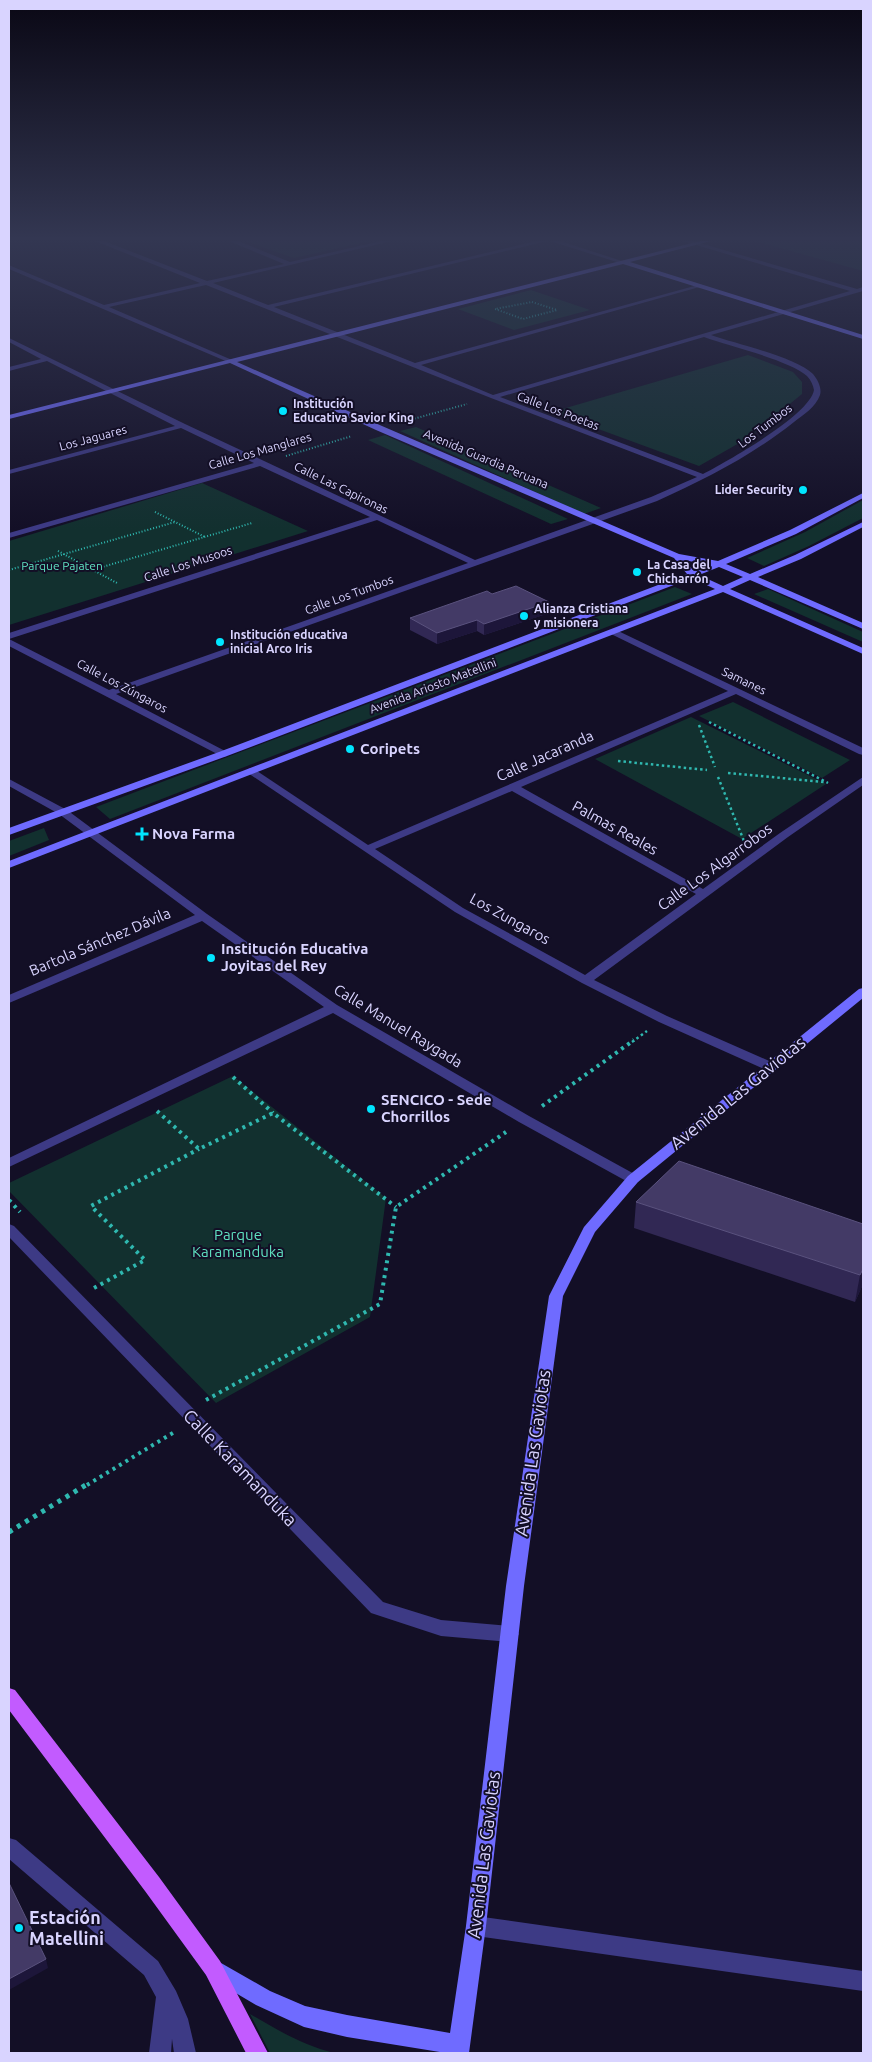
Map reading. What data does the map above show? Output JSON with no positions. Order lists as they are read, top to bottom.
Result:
{
  "streets": {
    "street": [
      "Calle Los Poetas",
      "Los Tumbos",
      "Los Jaguares",
      "Calle Los Manglares",
      "Avenida Guardia Peruana",
      "Calle Las Capironas",
      "Calle Los Musoos",
      "Calle Los Tumbos",
      "Samanes",
      "Calle Los Zúngaros",
      "Avenida Ariosto Matellini",
      "Calle Jacaranda",
      "Palmas Reales",
      "Calle Los Algarrobos",
      "Los Zungaros",
      "Bartola Sánchez Dávila",
      "Calle Manuel Raygada",
      "Avenida Las Gaviotas",
      "Calle Karamanduka"
    ]
  },
  "crossings": [
    ["Calle Los Poetas", "Los Tumbos"],
    ["Calle Los Poetas", "Calle Los Manglares"],
    ["Los Tumbos", "Avenida Guardia Peruana"],
    ["Los Tumbos", "Calle Los Tumbos"],
    ["Los Jaguares", "Calle Las Capironas"],
    ["Calle Los Manglares", "Avenida Guardia Peruana"],
    ["Calle Los Manglares", "Calle Las Capironas"],
    ["Avenida Guardia Peruana", "Calle Los Tumbos"],
    ["Avenida Guardia Peruana", "Avenida Ariosto Matellini"],
    ["Calle Las Capironas", "Calle Los Musoos"],
    ["Calle Las Capironas", "Calle Los Tumbos"],
    ["Calle Los Tumbos", "Calle Los Zúngaros"],
    ["Samanes", "Avenida Ariosto Matellini"],
    ["Samanes", "Calle Jacaranda"],
    ["Calle Los Zúngaros", "Avenida Ariosto Matellini"],
    ["Avenida Ariosto Matellini", "Los Zungaros"],
    ["Avenida Ariosto Matellini", "Calle Manuel Raygada"],
    ["Calle Jacaranda", "Palmas Reales"],
    ["Calle Jacaranda", "Los Zungaros"],
    ["Palmas Reales", "Calle Los Algarrobos"],
    ["Calle Los Algarrobos", "Los Zungaros"],
    ["Los Zungaros", "Avenida Las Gaviotas"],
    ["Bartola Sánchez Dávila", "Calle Manuel Raygada"],
    ["Calle Manuel Raygada", "Avenida Las Gaviotas"],
    ["Avenida Las Gaviotas", "Calle Karamanduka"]
  ],
  "parks": ["Parque Pajaten", "Parque Karamanduka"],
  "places": {
    "other": [
      "Institución Educativa Savior King",
      "Lider Security",
      "La Casa del Chicharrón",
      "Alianza Cristiana y misionera",
      "Institución educativa inicial Arco Iris",
      "Coripets",
      "Institución Educativa Joyitas del Rey",
      "SENCICO - Sede Chorrillos",
      "Estación Matellini"
    ],
    "health": ["Nova Farma"]
  }
}
